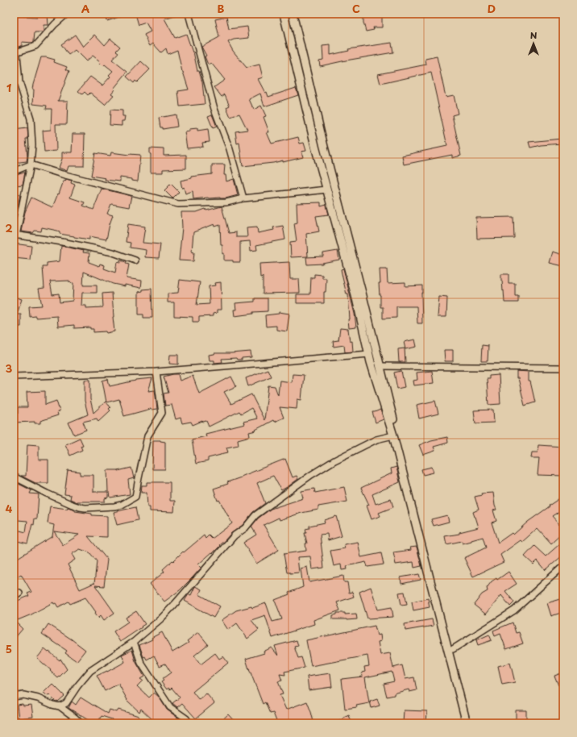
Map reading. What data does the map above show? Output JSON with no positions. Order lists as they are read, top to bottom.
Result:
{
  "north": "top",
  "grid": {
    "columns": [
      "A",
      "B",
      "C",
      "D"
    ],
    "rows": [
      "1",
      "2",
      "3",
      "4",
      "5"
    ]
  }
}
